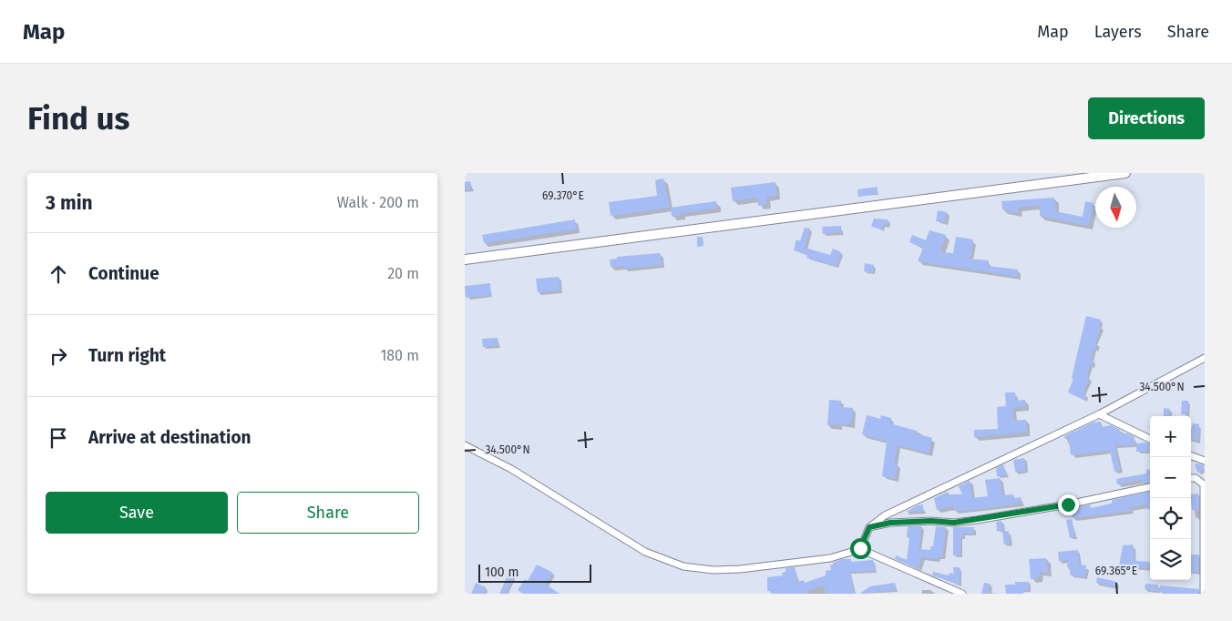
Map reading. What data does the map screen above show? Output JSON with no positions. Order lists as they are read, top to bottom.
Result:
{
  "scale_bar": "100 m",
  "north": "bottom",
  "page": {
    "header": "Map",
    "nav": ["Map", "Layers", "Share"],
    "buttons": [
      "Directions",
      ["Save", "Share"]
    ],
    "title": "Find us",
    "heading": ["3 min", "Walk · 200 m"],
    "list": [
      ["Continue", "20 m"],
      ["Turn right", "180 m"],
      "Arrive at destination"
    ],
    "map_buttons": ["+", "−"],
    "scale": "100 m"
  },
  "coordinates": ["69.370°E", "34.500°N", "69.365°E"]
}
